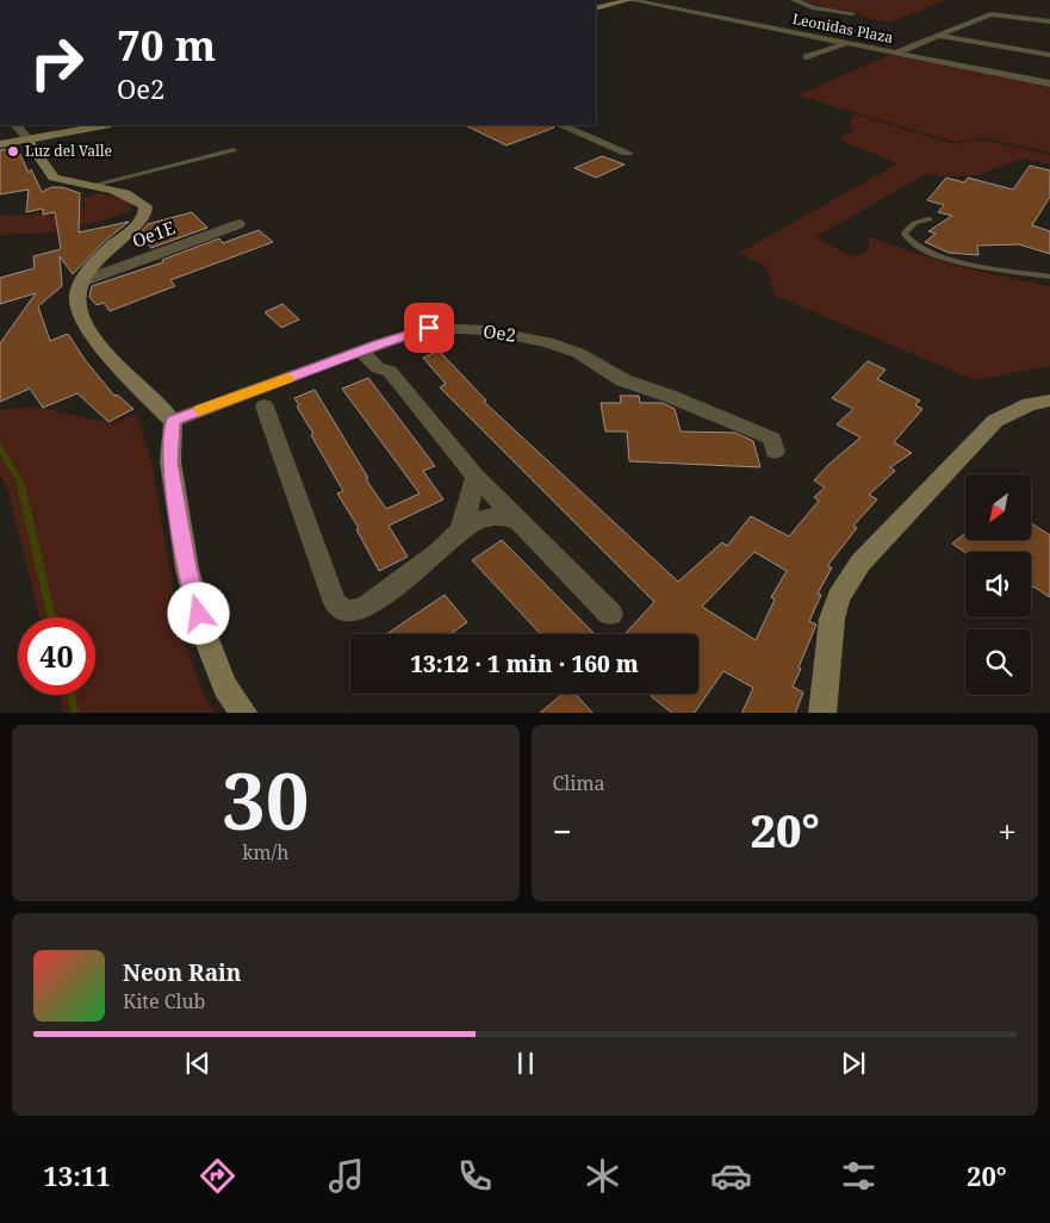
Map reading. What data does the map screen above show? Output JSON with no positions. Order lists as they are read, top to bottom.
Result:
{
  "streets": {
    "street": ["Leonidas Plaza", "Oe1E", "Oe2"]
  },
  "places": ["Luz del Valle"],
  "north": "bottom left",
  "page": {
    "turn": ["70 m", "Oe2"],
    "limit": "40",
    "trip": "13:12 · 1 min · 160 m",
    "tile": [
      ["30", "km/h"],
      "Clima"
    ],
    "heat": ["−", "20°", "+"],
    "song": ["Neon Rain", "Kite Club"],
    "tabs": ["13:11", "20°"]
  }
}
